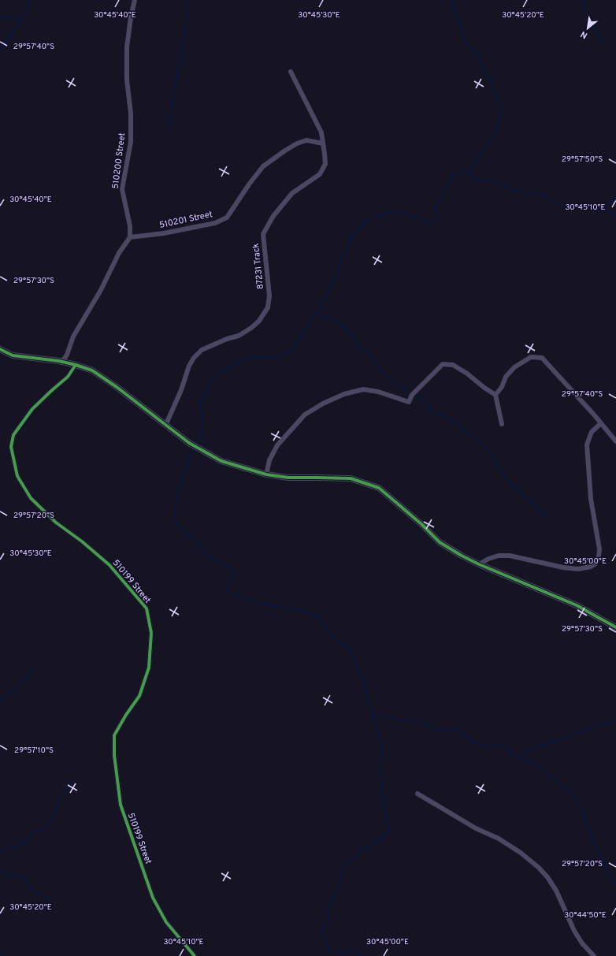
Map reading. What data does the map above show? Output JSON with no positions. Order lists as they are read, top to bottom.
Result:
{
  "streets": {
    "street": [
      "510200 Street",
      "510201 Street",
      "87231 Track",
      "510199 Street"
    ]
  },
  "crossings": [
    ["510200 Street", "510201 Street"],
    ["510201 Street", "87231 Track"]
  ],
  "north": "bottom left",
  "coordinates": [
    "30°45'40\"E",
    "30°45'30\"E",
    "30°45'20\"E",
    "29°57'40\"S",
    "29°57'50\"S",
    "30°45'10\"E",
    "29°57'30\"S",
    "29°57'20\"S",
    "30°45'00\"E",
    "29°57'10\"S",
    "30°44'50\"E"
  ]
}
